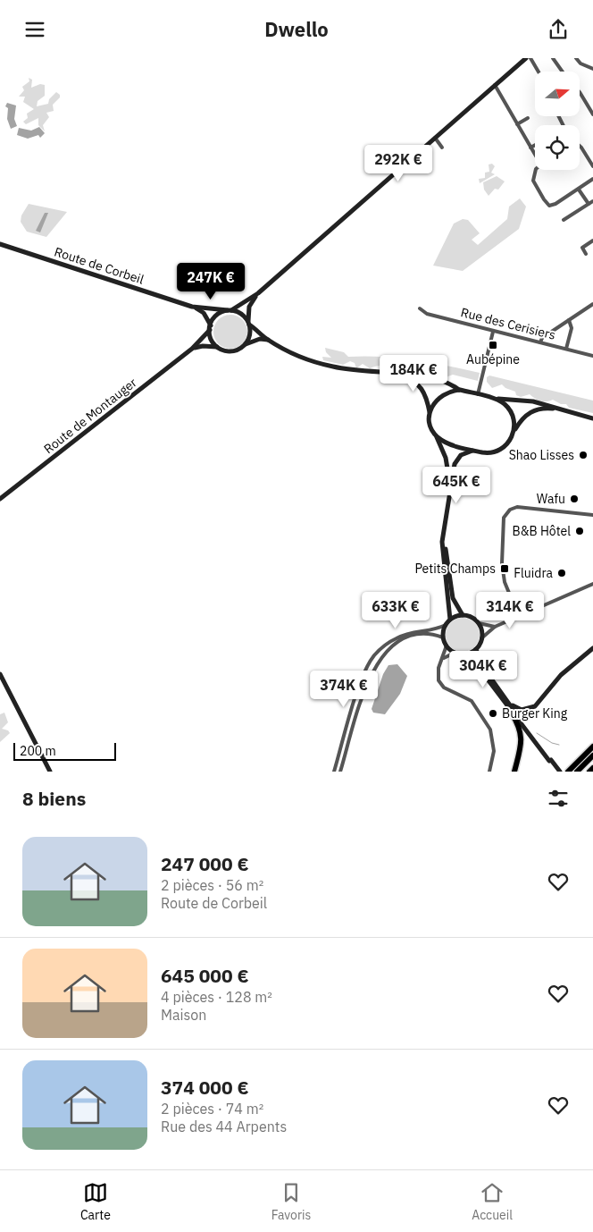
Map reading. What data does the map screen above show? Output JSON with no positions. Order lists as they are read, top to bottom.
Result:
{
  "streets": {
    "main road": ["Route de Corbeil", "Route de Montauger"],
    "street": ["Rue des Cerisiers"]
  },
  "crossings": [
    ["Route de Corbeil", "Route de Montauger"]
  ],
  "places": {
    "transit": ["Aubépine", "Petits Champs"],
    "other": [
      "Shao Lisses",
      "Wafu",
      "B&B Hôtel",
      "Fluidra",
      "Burger King"
    ]
  },
  "scale_bar": "200 m",
  "north": "right",
  "page": {
    "header": "Dwello",
    "price": [
      "292K €",
      "247K €",
      "184K €",
      "645K €",
      "633K €",
      "314K €",
      "304K €",
      "374K €"
    ],
    "scale": "200 m",
    "heading": "8 biens",
    "list": [
      {
        "name": "247 000 €",
        "note": "2 pièces · 56 m² · Route de Corbeil"
      },
      {
        "name": "645 000 €",
        "note": "4 pièces · 128 m² · Maison"
      },
      {
        "name": "374 000 €",
        "note": "2 pièces · 74 m² · Rue des 44 Arpents"
      }
    ],
    "tabs": ["Carte", "Favoris", "Accueil"]
  }
}
